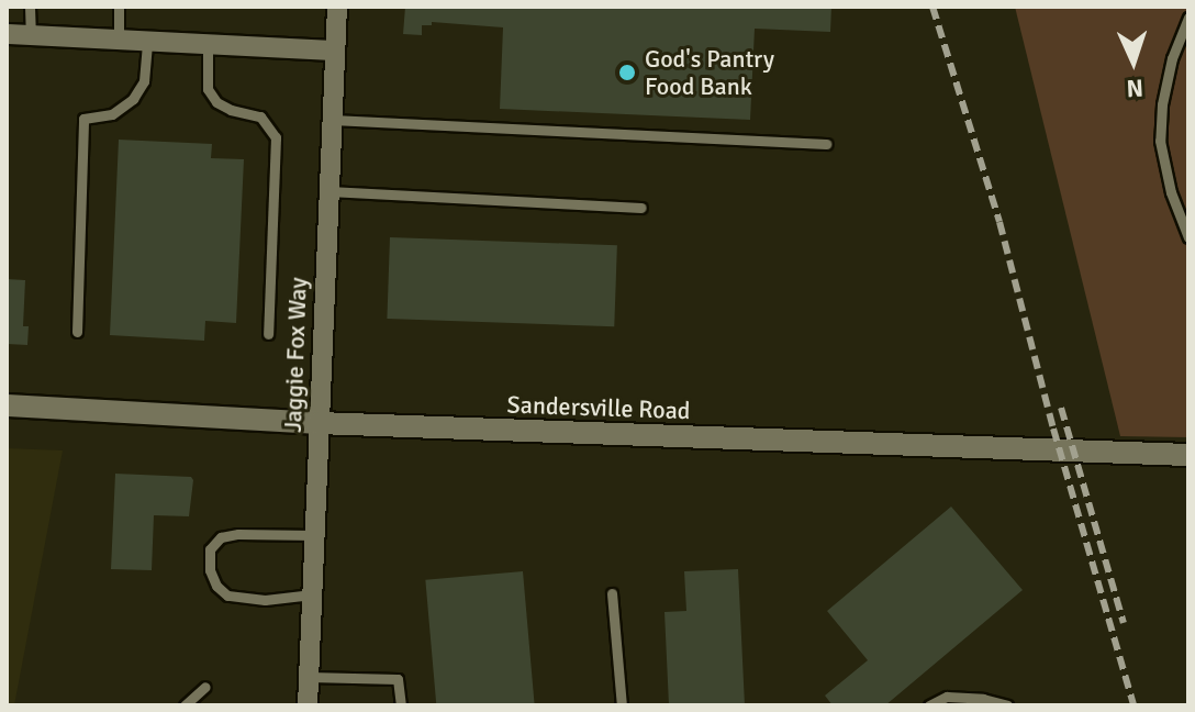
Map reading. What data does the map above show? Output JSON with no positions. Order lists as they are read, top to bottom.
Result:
{
  "streets": {
    "street": ["Jaggie Fox Way", "Sandersville Road"]
  },
  "crossings": [
    ["Jaggie Fox Way", "Sandersville Road"]
  ],
  "places": ["God's Pantry Food Bank"],
  "north": "bottom"
}
